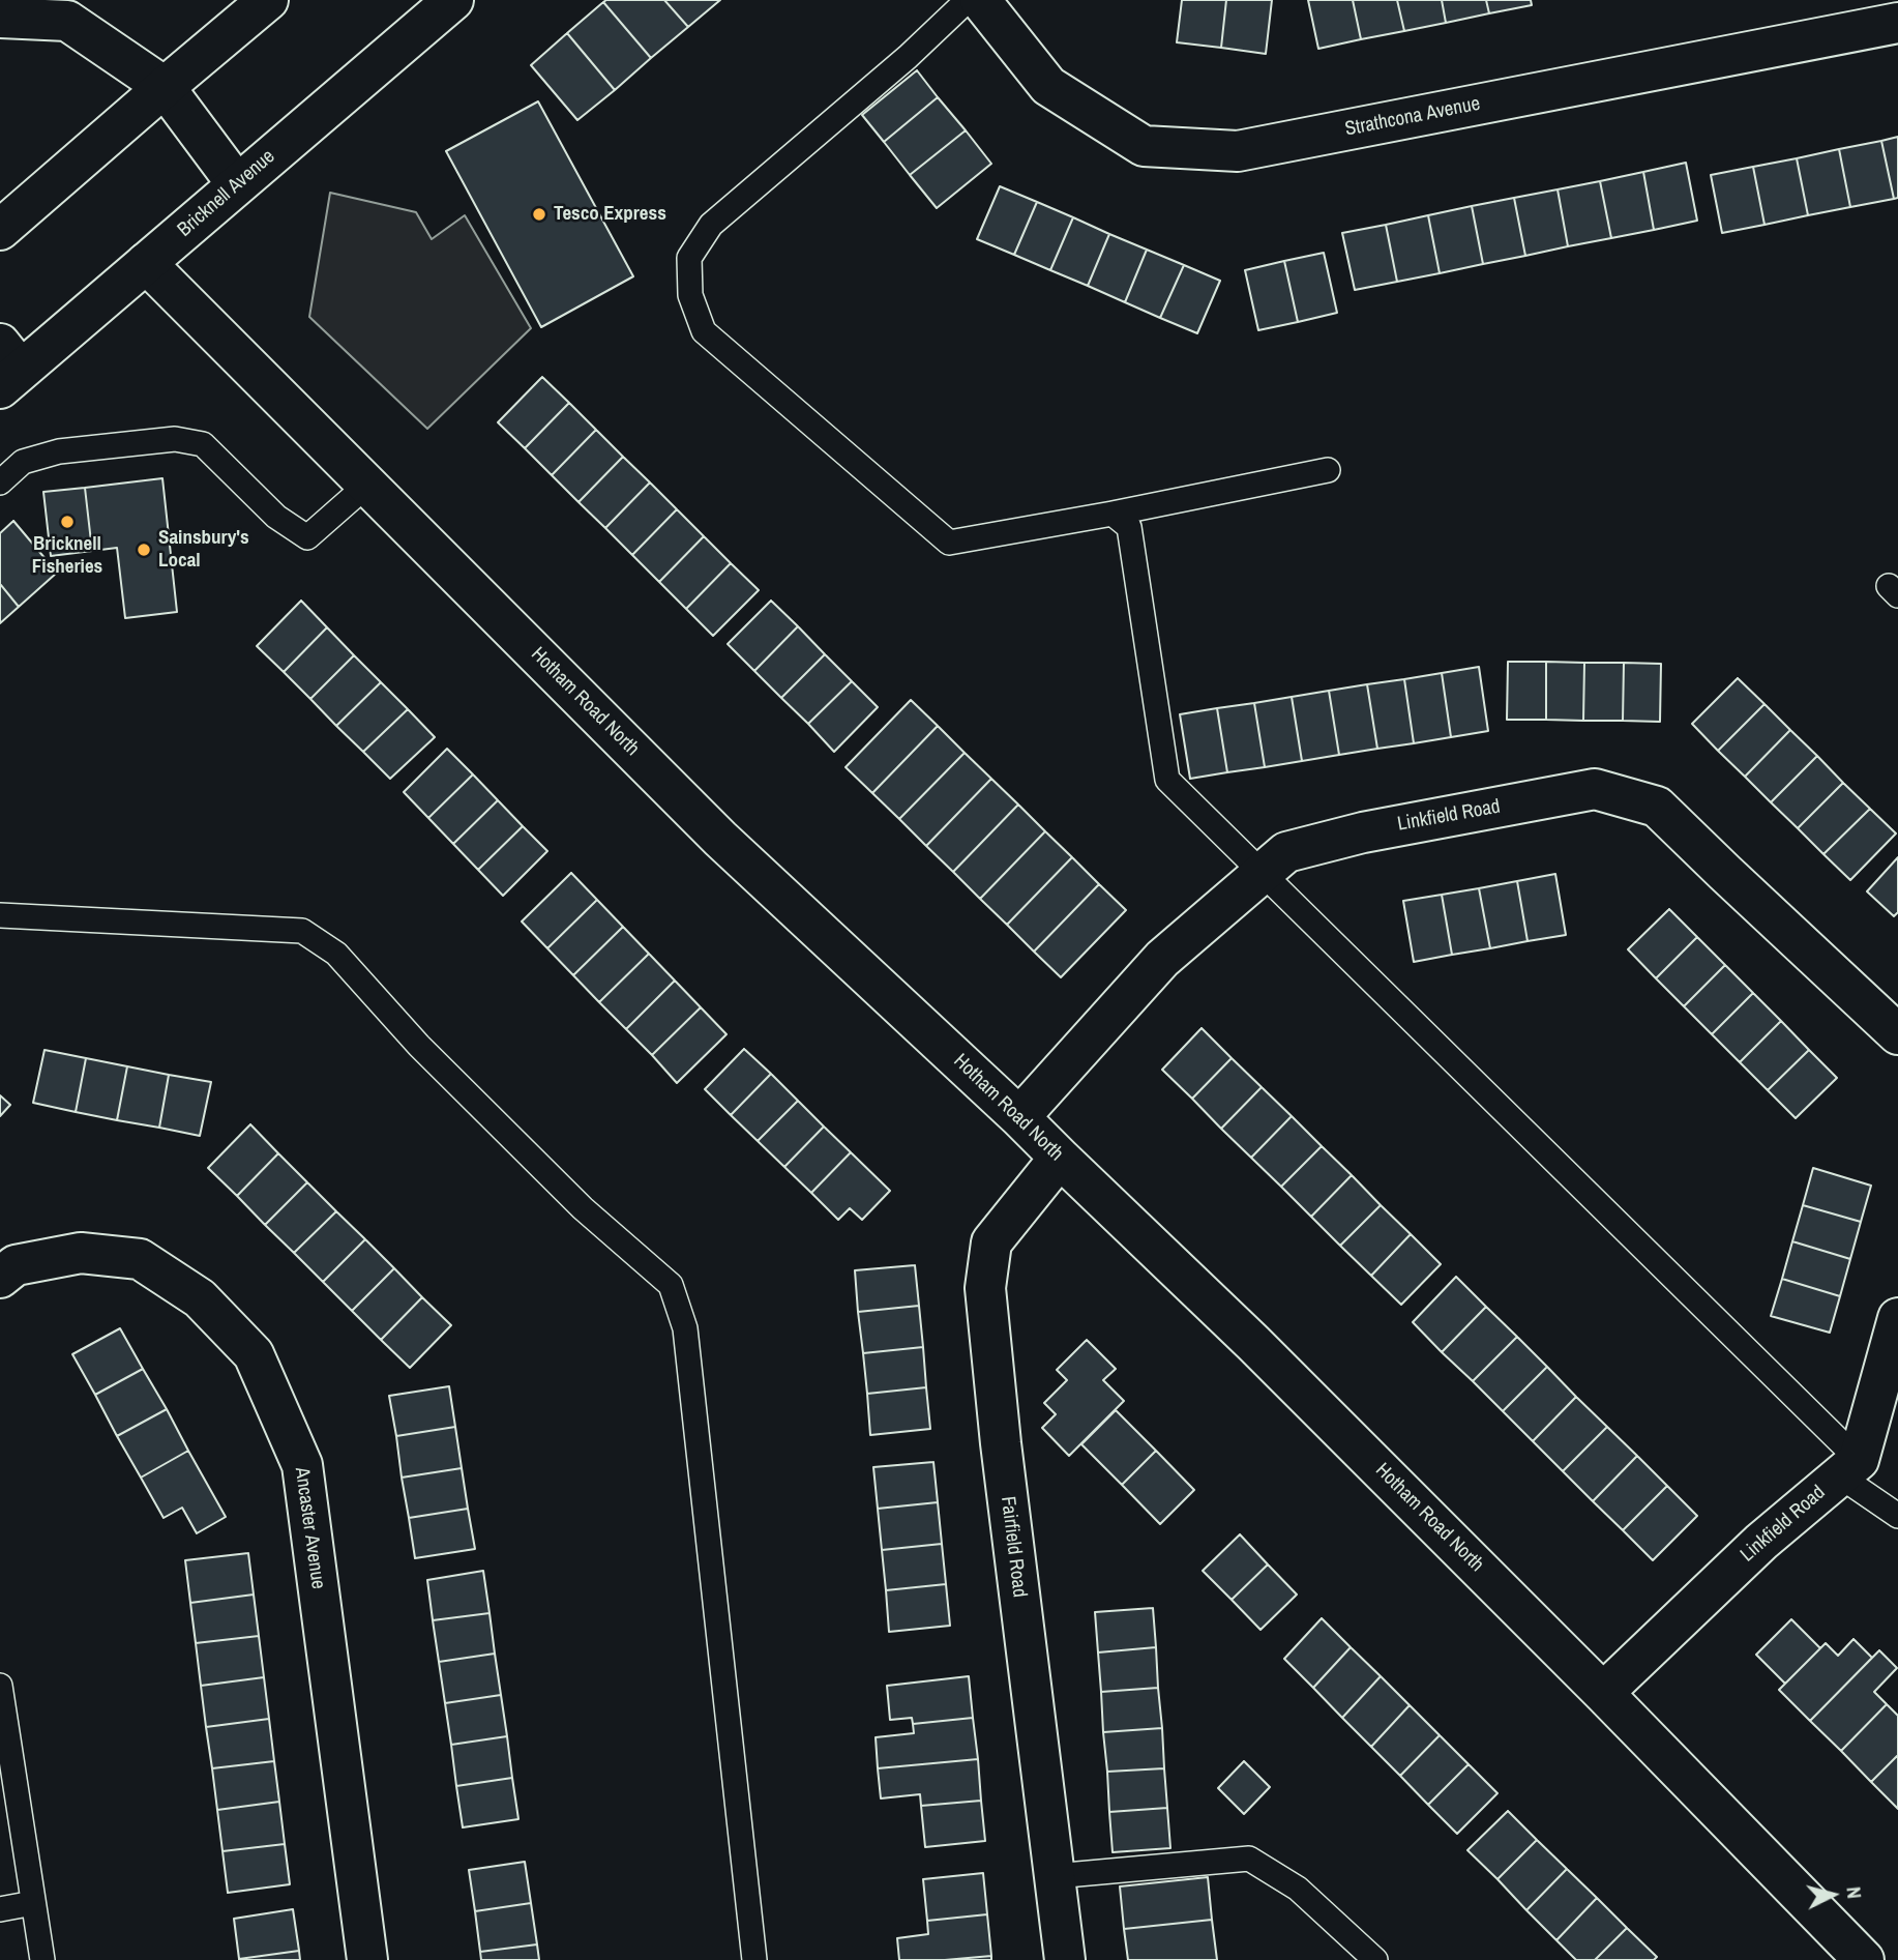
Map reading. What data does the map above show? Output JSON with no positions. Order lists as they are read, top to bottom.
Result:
{
  "streets": {
    "street": [
      "Strathcona Avenue",
      "Bricknell Avenue",
      "Hotham Road North",
      "Linkfield Road",
      "Ancaster Avenue",
      "Fairfield Road"
    ]
  },
  "crossings": [
    ["Bricknell Avenue", "Hotham Road North"],
    ["Hotham Road North", "Linkfield Road"],
    ["Hotham Road North", "Fairfield Road"]
  ],
  "places": ["Tesco Express", "Bricknell Fisheries", "Sainsbury's Local"],
  "north": "right"
}
